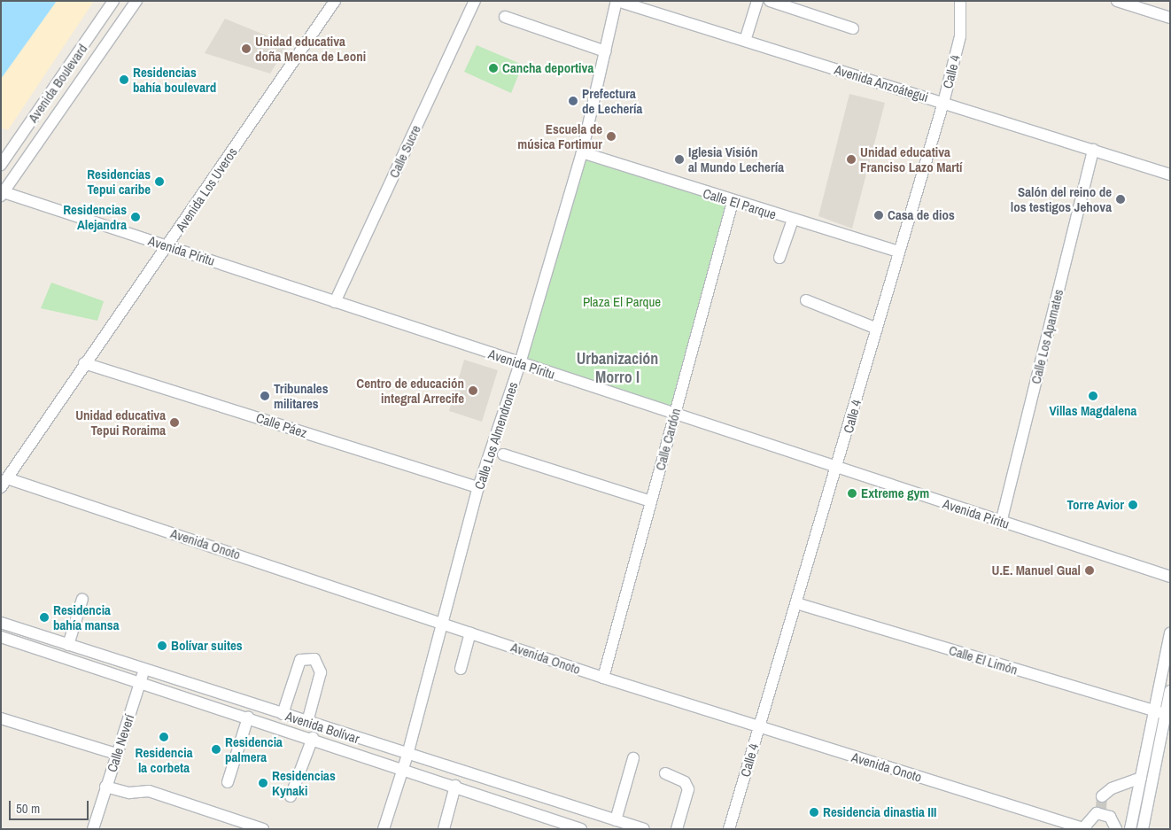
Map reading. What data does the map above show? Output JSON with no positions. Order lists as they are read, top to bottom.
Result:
{
  "streets": {
    "street": [
      "Calle 4",
      "Avenida Boulevard",
      "Avenida Anzoátegui",
      "Calle Sucre",
      "Avenida Los Uveros",
      "Calle El Parque",
      "Avenida Píritu",
      "Calle Los Apamates",
      "Calle Páez",
      "Calle Los Almendrones",
      "Calle Cardón",
      "Avenida Onoto",
      "Calle El Limón",
      "Avenida Bolívar",
      "Calle Neverí"
    ]
  },
  "crossings": [
    ["Calle 4", "Avenida Anzoátegui"],
    ["Calle 4", "Calle El Parque"],
    ["Calle 4", "Avenida Píritu"],
    ["Calle 4", "Avenida Onoto"],
    ["Calle 4", "Calle El Limón"],
    ["Avenida Anzoátegui", "Calle Los Apamates"],
    ["Avenida Anzoátegui", "Calle Los Almendrones"],
    ["Calle Sucre", "Avenida Píritu"],
    ["Avenida Los Uveros", "Avenida Píritu"],
    ["Avenida Los Uveros", "Calle Páez"],
    ["Avenida Los Uveros", "Avenida Onoto"],
    ["Calle El Parque", "Calle Los Almendrones"],
    ["Calle El Parque", "Calle Cardón"],
    ["Avenida Píritu", "Calle Los Apamates"],
    ["Avenida Píritu", "Calle Los Almendrones"],
    ["Avenida Píritu", "Calle Cardón"],
    ["Calle Páez", "Calle Los Almendrones"],
    ["Calle Los Almendrones", "Avenida Onoto"],
    ["Calle Los Almendrones", "Avenida Bolívar"],
    ["Calle Cardón", "Avenida Onoto"],
    ["Avenida Bolívar", "Calle Neverí"]
  ],
  "districts": ["Urbanización Morro I"],
  "parks": ["Plaza El Parque"],
  "places": [
    "Unidad educativa doña Menca de Leoni",
    "Cancha deportiva",
    "Residencias bahía boulevard",
    "Prefectura de Lechería",
    "Escuela de música Fortimur",
    "Iglesia Visión al Mundo Lechería",
    "Unidad educativa Franciso Lazo Martí",
    "Residencias Tepui caribe",
    "Salón del reino de los testigos Jehova",
    "Casa de dios",
    "Residencias Alejandra",
    "Centro de educación integral Arrecife",
    "Tribunales militares",
    "Villas Magdalena",
    "Unidad educativa Tepui Roraima",
    "Extreme gym",
    "Torre Avior",
    "U.E. Manuel Gual",
    "Residencia bahía mansa",
    "Bolívar suites",
    "Residencia la corbeta",
    "Residencia palmera",
    "Residencias Kynaki",
    "Residencia dinastia III"
  ],
  "scale_bar": "50 m"
}
